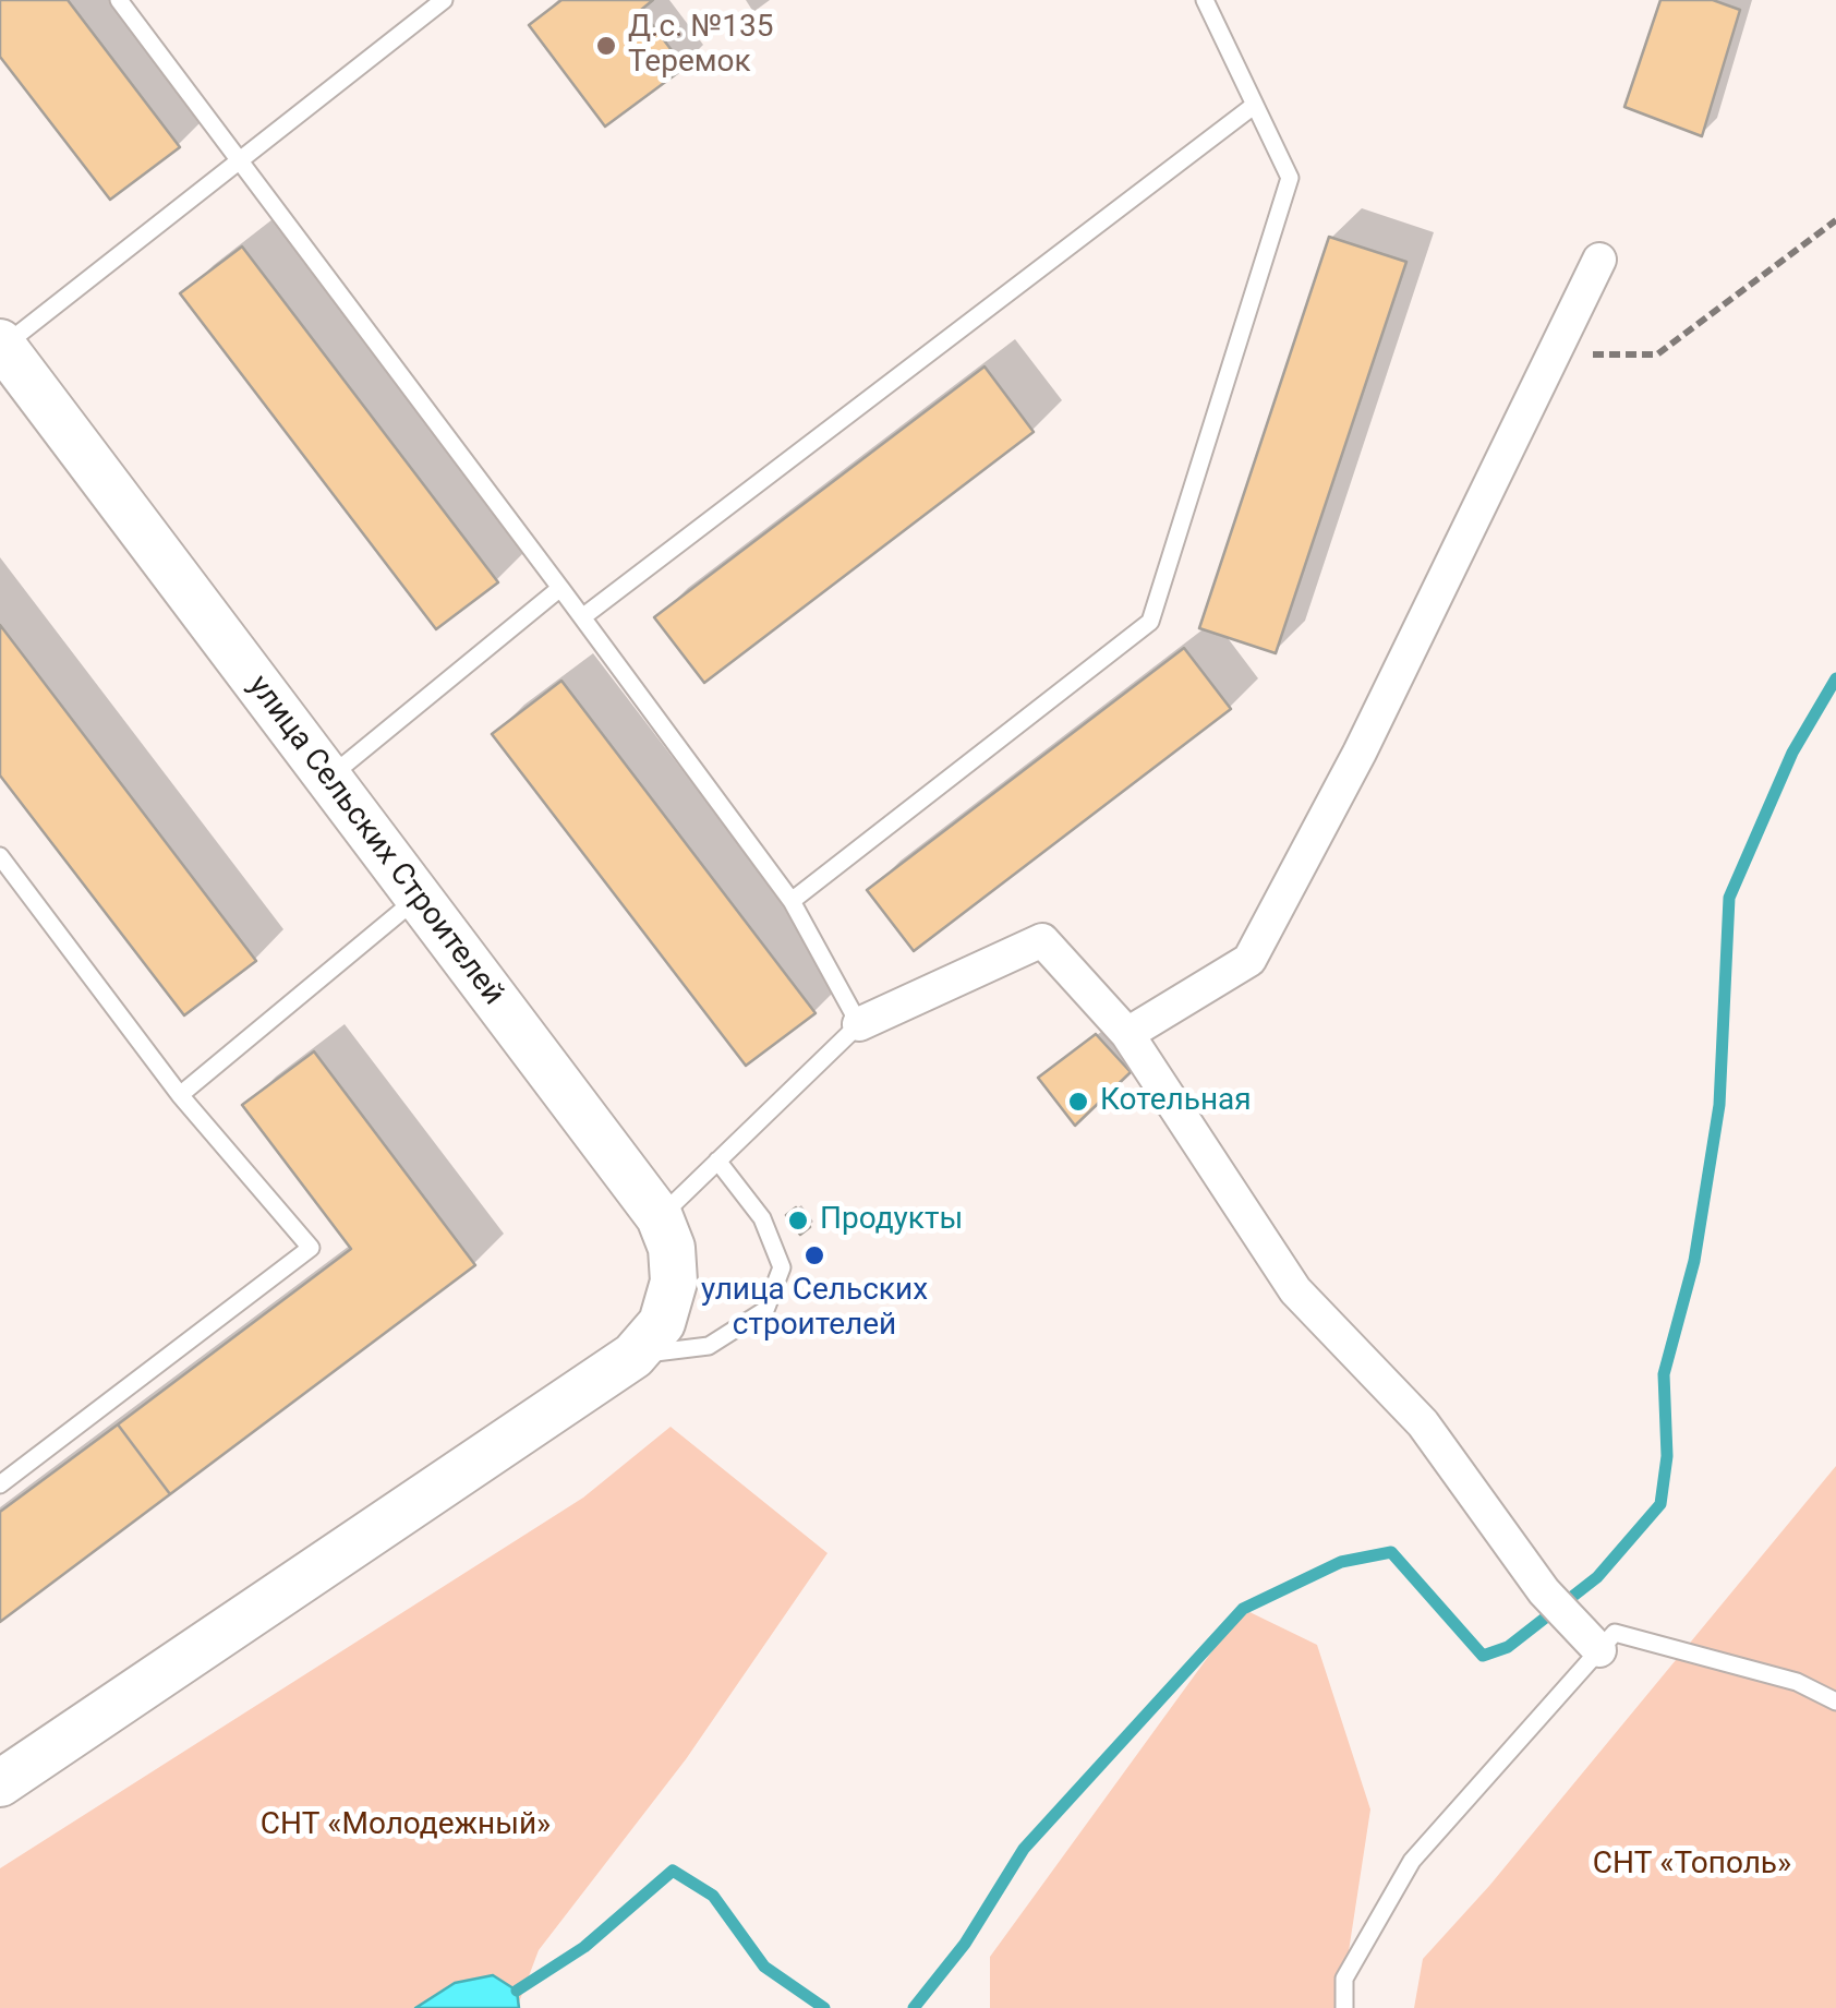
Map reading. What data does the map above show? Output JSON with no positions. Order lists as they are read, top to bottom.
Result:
{
  "streets": {
    "street": ["улица Сельских Строителей"]
  },
  "parks": ["СНТ «Молодежный»", "СНТ «Тополь»"],
  "places": [
    "Д.с. №135 Теремок",
    "Котельная",
    "Продукты",
    "улица Сельских строителей"
  ]
}
